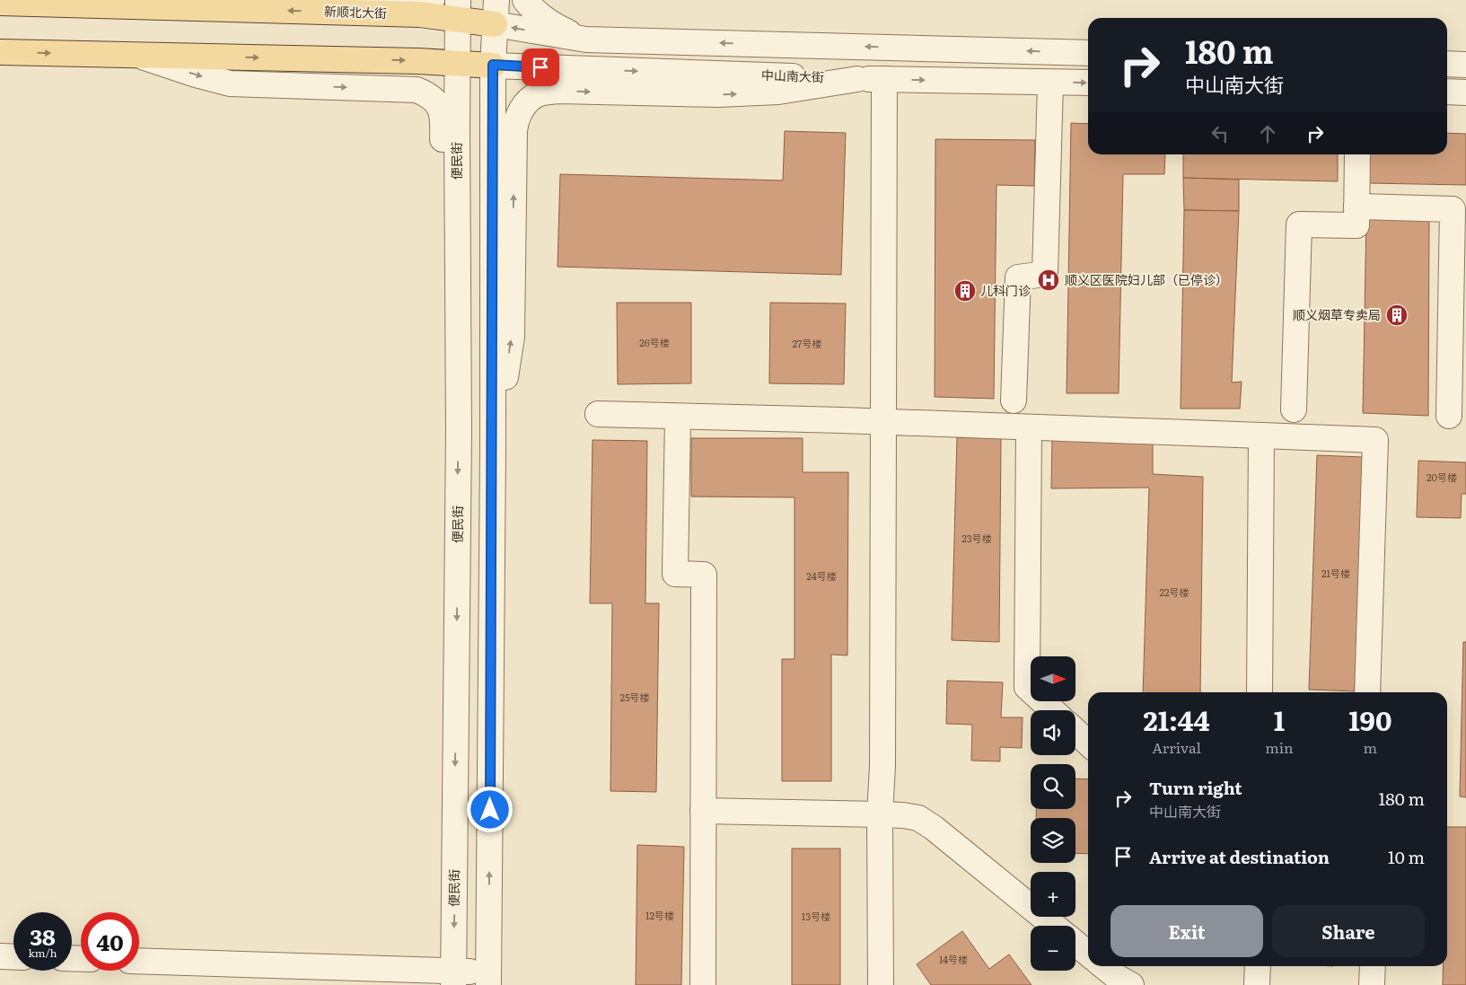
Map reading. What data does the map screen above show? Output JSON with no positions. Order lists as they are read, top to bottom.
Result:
{
  "streets": {
    "main road": ["新顺北大街"],
    "street": ["中山南大街", "便民街"]
  },
  "crossings": [
    ["新顺北大街", "便民街"]
  ],
  "places": {
    "hospital": ["顺义区医院妇儿部（已停诊）"],
    "building": ["儿科门诊", "顺义烟草专卖局"]
  },
  "house_numbers": [
    "26号楼",
    "27号楼",
    "20号楼",
    "23号楼",
    "21号楼",
    "24号楼",
    "22号楼",
    "25号楼",
    "12号楼",
    "13号楼",
    "14号楼"
  ],
  "north": "right",
  "page": {
    "turn": ["180 m", "中山南大街"],
    "map_buttons": ["+", "−"],
    "eta": [
      "21:44",
      "Arrival",
      "1",
      "min",
      "190",
      "m"
    ],
    "list": [
      {
        "name": "Turn right",
        "note": "中山南大街",
        "value": "180 m"
      },
      {
        "name": "Arrive at destination",
        "value": "10 m"
      }
    ],
    "buttons": ["Exit", "Share"],
    "speed": "38 km/h",
    "limit": "40"
  }
}
